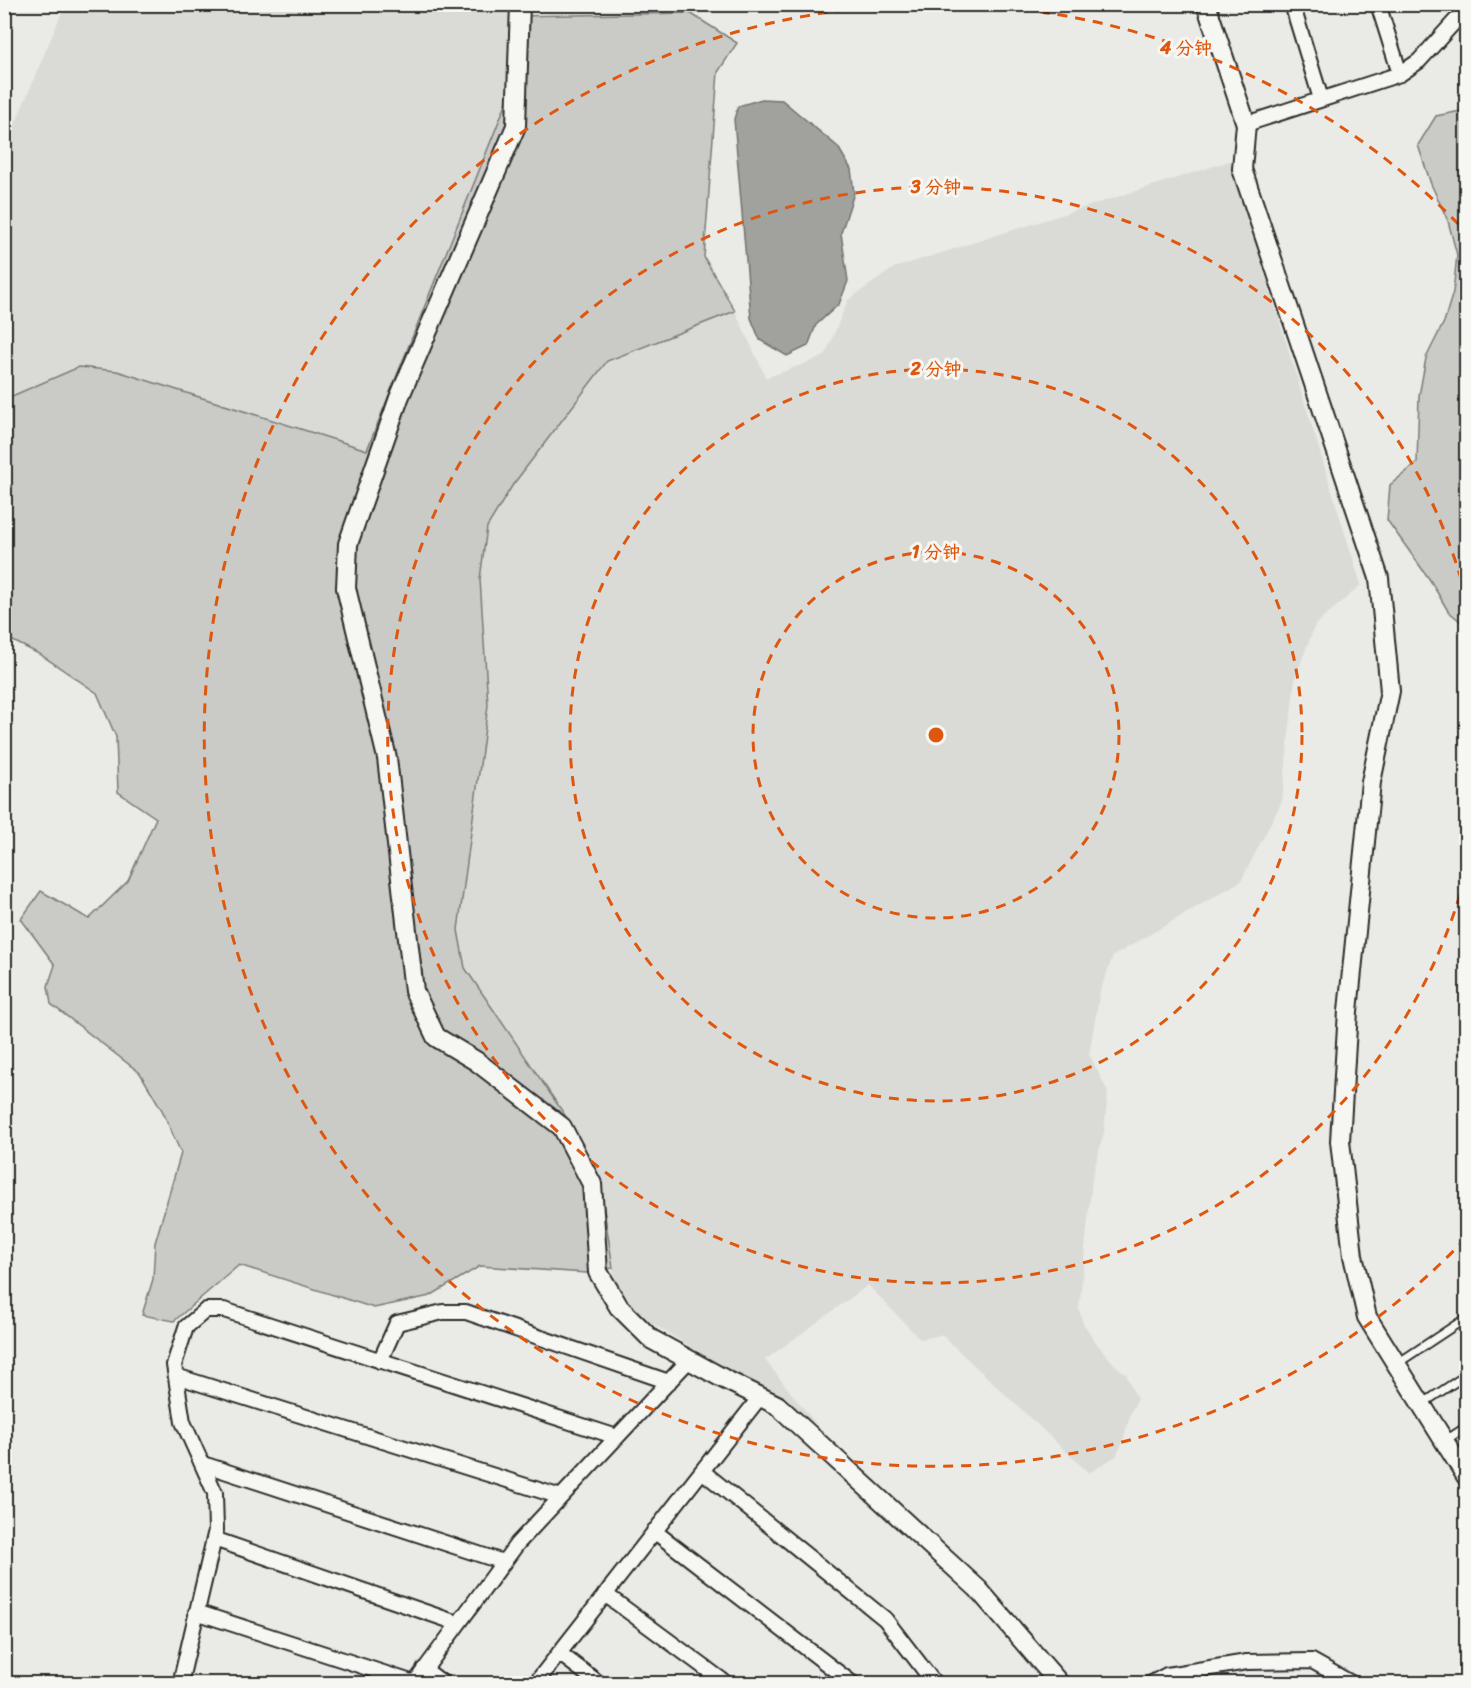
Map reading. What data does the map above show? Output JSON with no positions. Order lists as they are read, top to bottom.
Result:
{
  "rings": [
    "4 分钟",
    "3 分钟",
    "2 分钟",
    "1 分钟"
  ]
}
